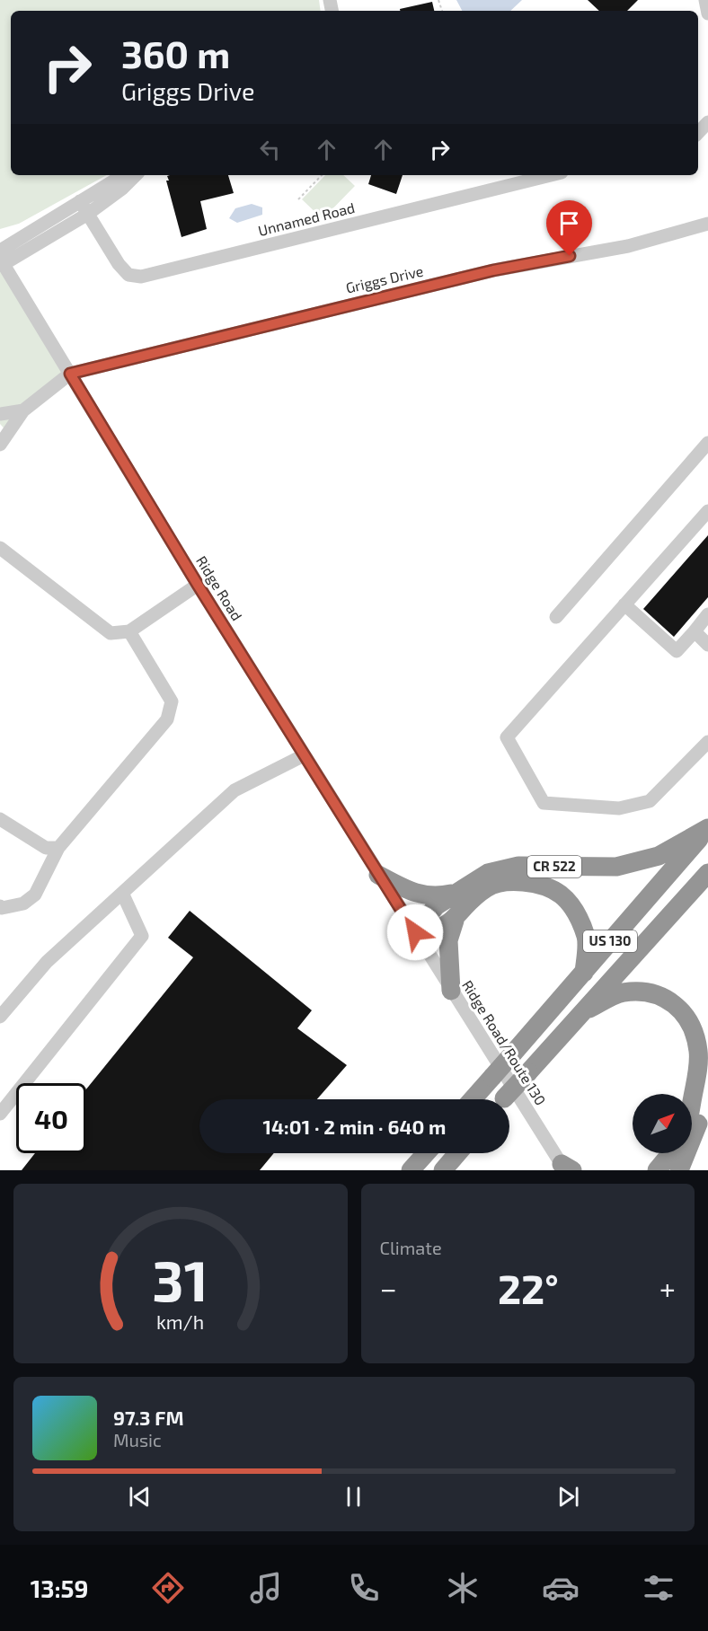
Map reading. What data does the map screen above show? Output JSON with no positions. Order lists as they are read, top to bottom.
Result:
{
  "streets": {
    "highway": ["CR 522", "US 130"],
    "street": [
      "Unnamed Road",
      "Griggs Drive",
      "Ridge Road",
      "Ridge Road/Route 130"
    ]
  },
  "crossings": [
    ["Griggs Drive", "Ridge Road"],
    ["Ridge Road", "CR 522"],
    ["Ridge Road", "Ridge Road/Route 130"],
    ["CR 522", "US 130"],
    ["CR 522", "Ridge Road/Route 130"]
  ],
  "north": "top right",
  "page": {
    "turn": ["360 m", "Griggs Drive"],
    "limit": "40",
    "trip": "14:01 · 2 min · 640 m",
    "tile": "Climate",
    "heat": ["−", "22°", "+"],
    "song": ["97.3 FM", "Music"],
    "tabs": "13:59",
    "gauge": ["31", "km/h"]
  }
}
